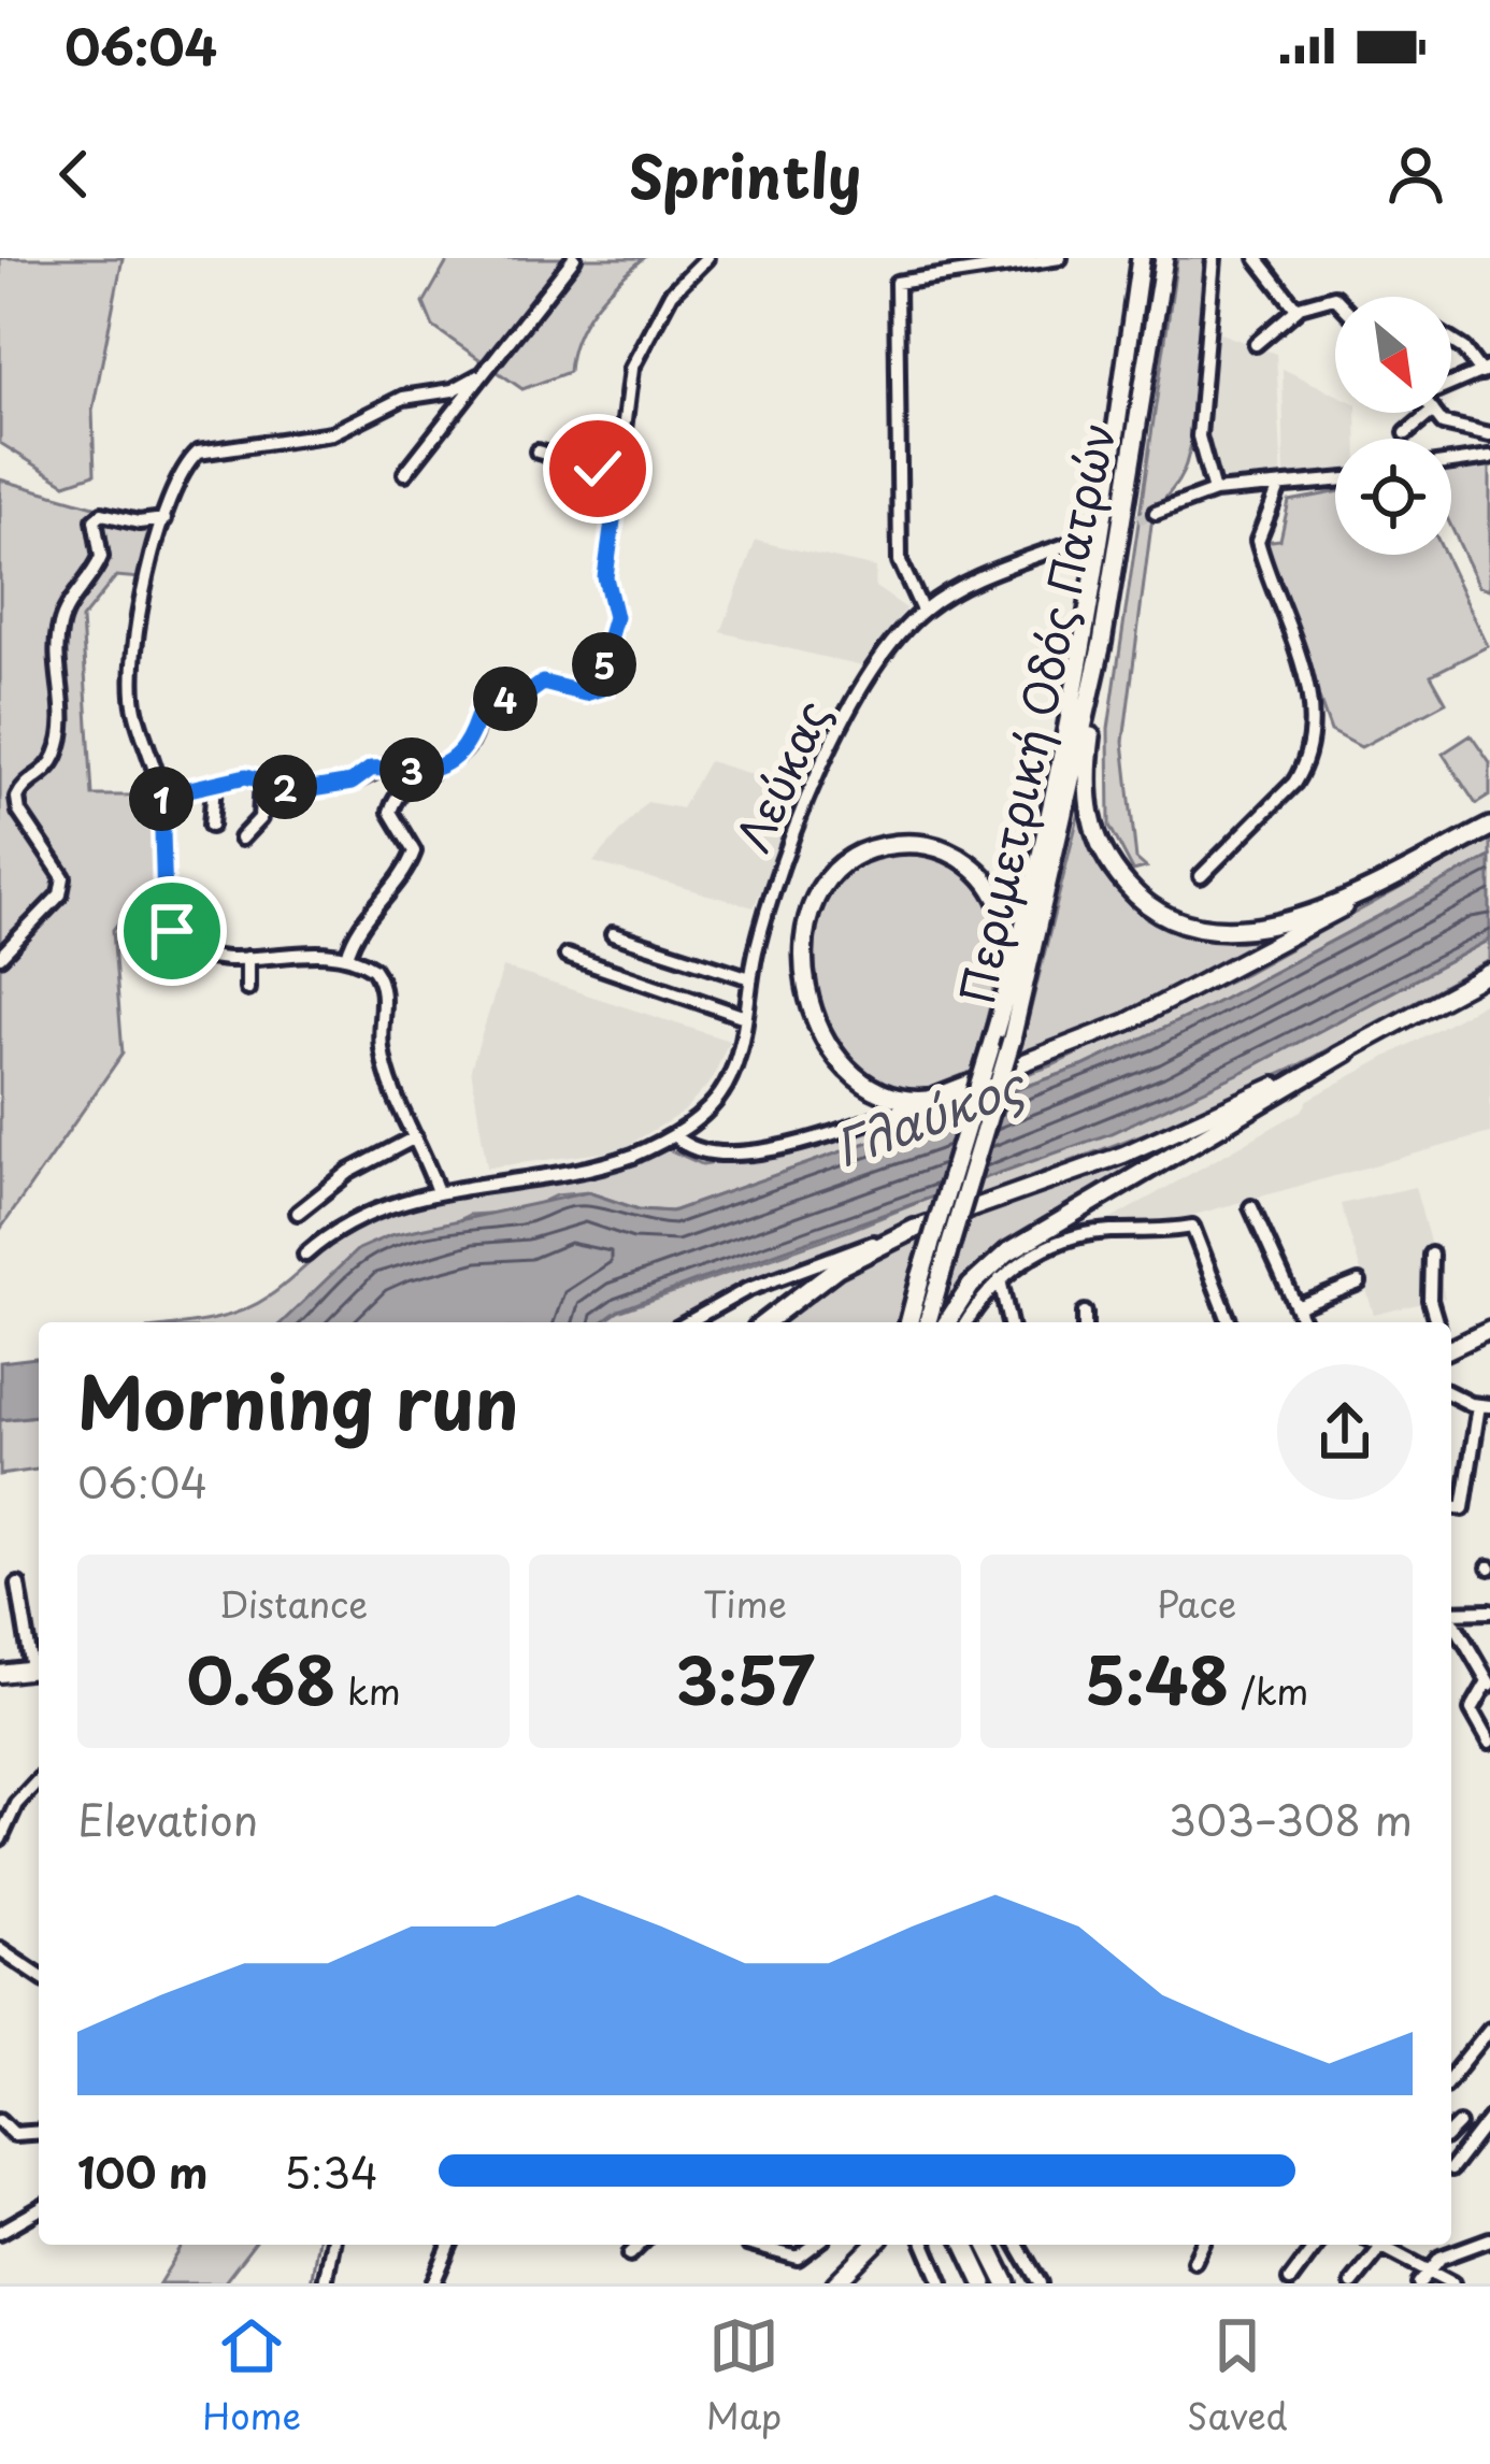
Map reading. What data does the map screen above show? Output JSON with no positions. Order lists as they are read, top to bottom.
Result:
{
  "streets": {
    "highway": ["Περιμετρική Οδός Πατρών"],
    "street": ["Λεύκας"]
  },
  "water": ["Γλαύκος"],
  "north": "bottom right",
  "page": {
    "status": "06:04",
    "header": "Sprintly",
    "pins": [
      "5",
      "4",
      "3",
      "2",
      "1"
    ],
    "heading": ["Morning run", "06:04"],
    "stats": [
      ["Distance", "0.68 km"],
      ["Time", "3:57"],
      ["Pace", "5:48 /km"]
    ],
    "chart": ["Elevation", "303–308 m"],
    "list": [
      {
        "name": "100 m",
        "note": "5:34"
      }
    ],
    "tabs": ["Home", "Map", "Saved"]
  }
}
